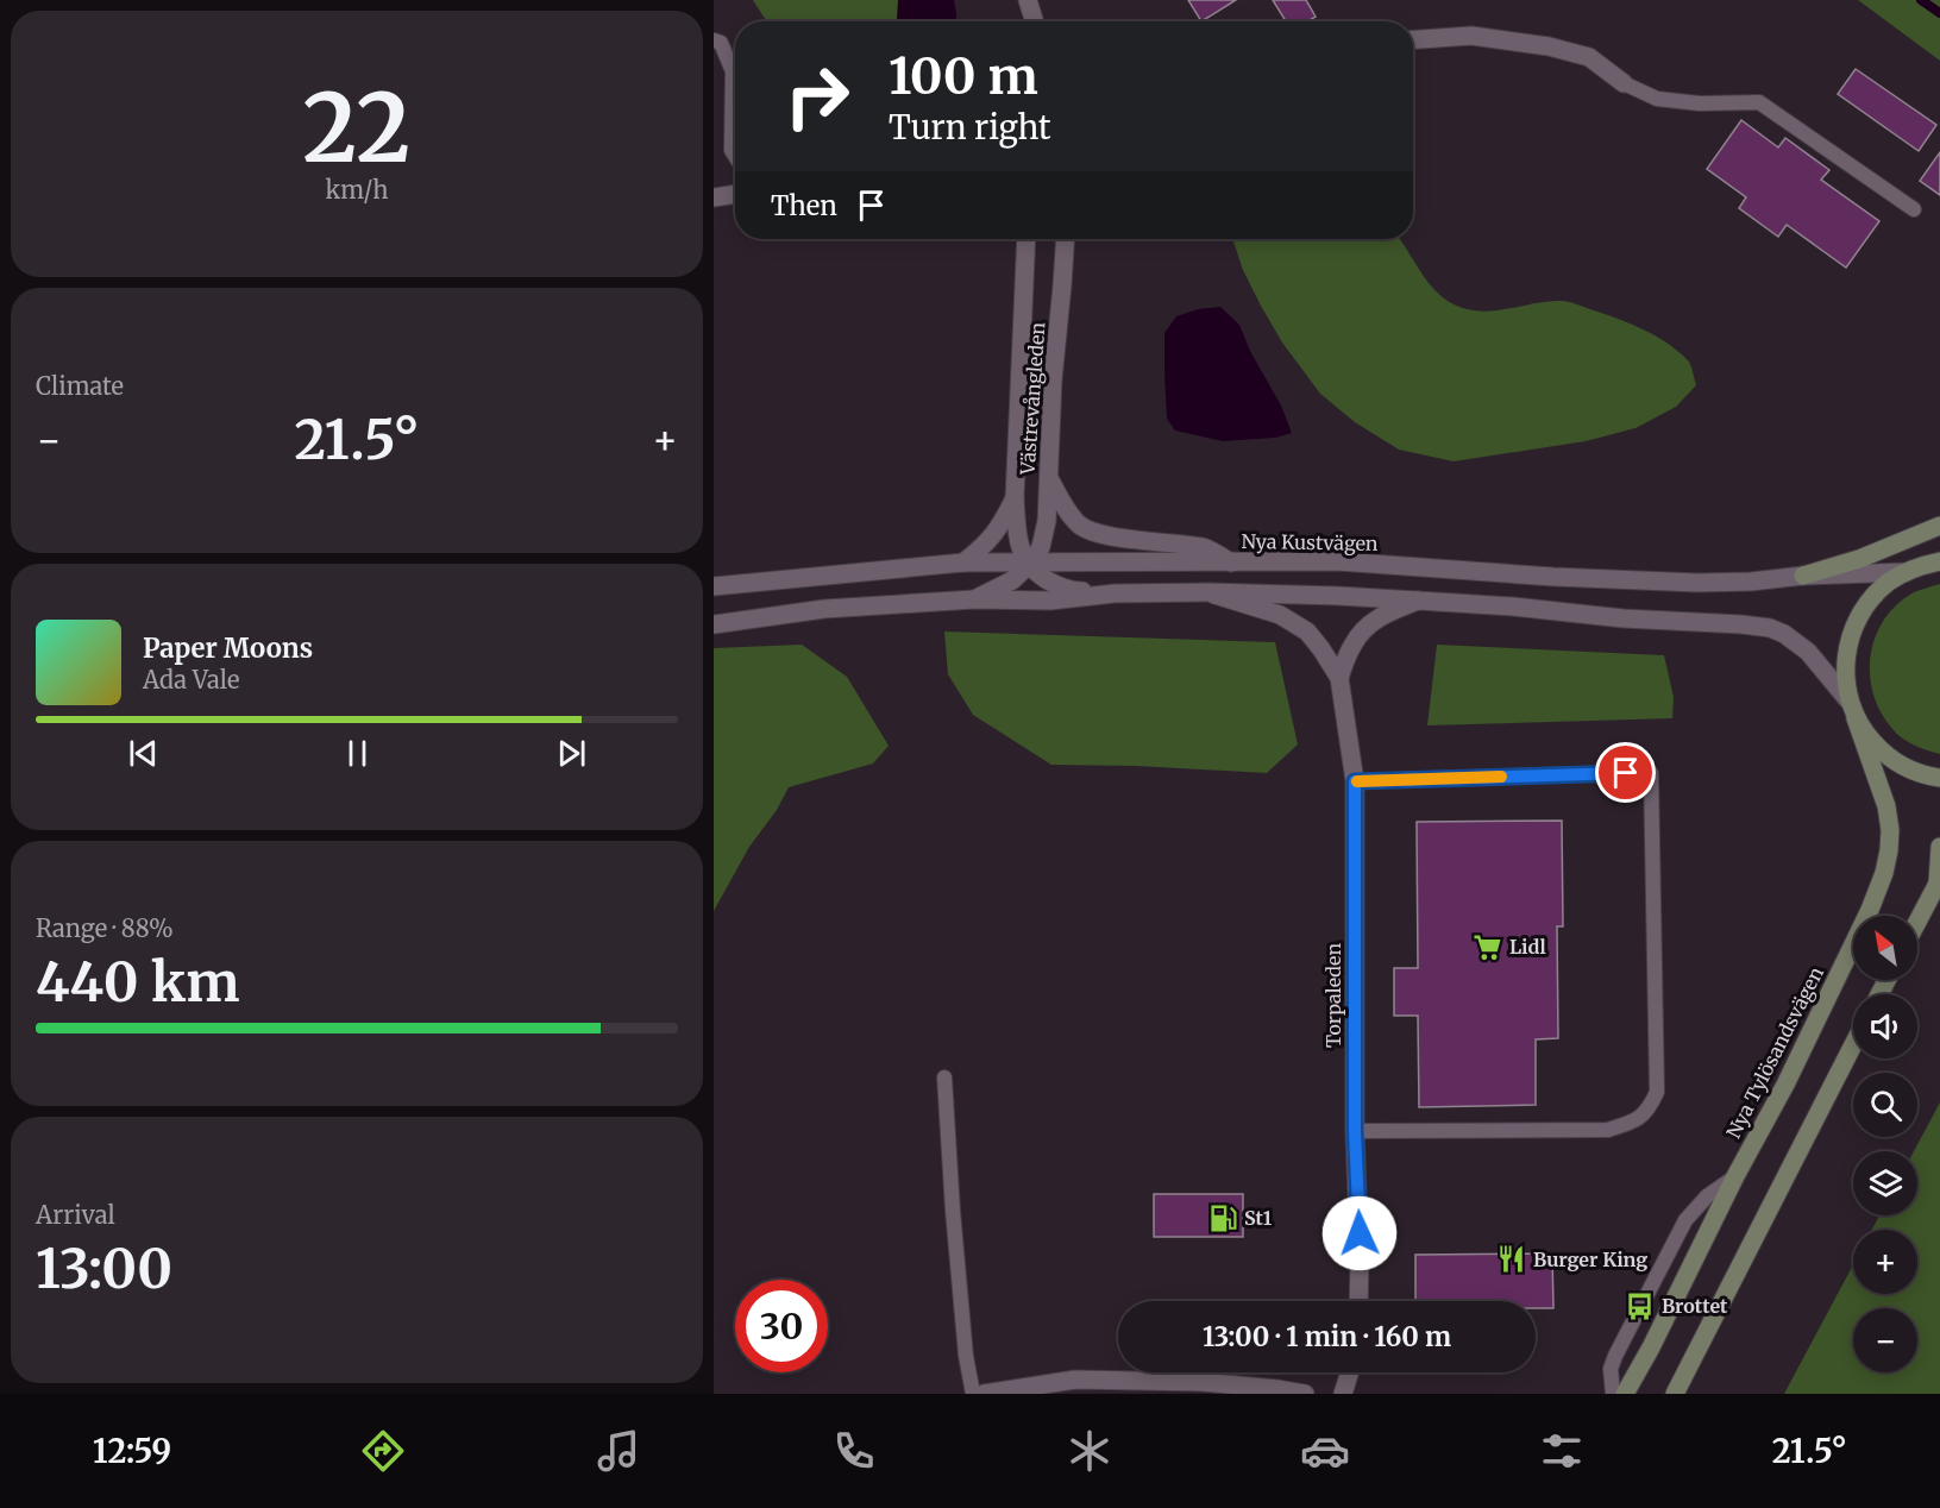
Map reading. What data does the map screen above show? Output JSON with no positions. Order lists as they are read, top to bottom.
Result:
{
  "streets": {
    "main road": ["Nya Tylösandsvägen"],
    "street": ["Västrevångleden", "Nya Kustvägen", "Torpaleden"]
  },
  "crossings": [
    ["Västrevångleden", "Nya Kustvägen"]
  ],
  "places": {
    "supermarket": ["Lidl"],
    "fuel station": ["St1"],
    "restaurant": ["Burger King"],
    "bus stop": ["Brottet"]
  },
  "north": "top left",
  "page": {
    "tile": [
      ["22", "km/h"],
      "Climate",
      ["Range · 88%", "440 km"],
      ["Arrival", "13:00"]
    ],
    "turn": ["100 m", "Turn right"],
    "then": "Then",
    "heat": ["−", "21.5°", "+"],
    "song": ["Paper Moons", "Ada Vale"],
    "map_buttons": ["+", "−"],
    "limit": "30",
    "trip": "13:00 · 1 min · 160 m",
    "tabs": ["12:59", "21.5°"]
  }
}
